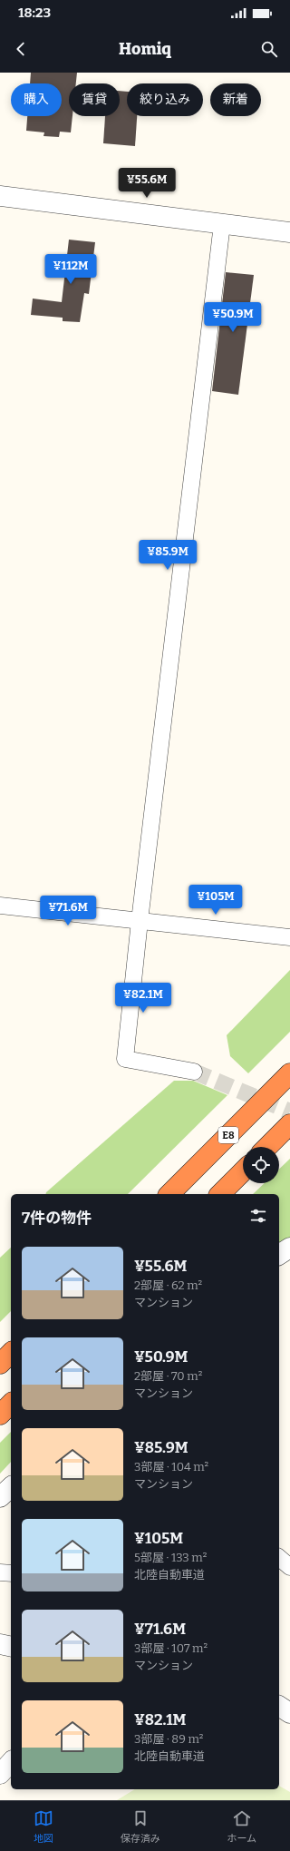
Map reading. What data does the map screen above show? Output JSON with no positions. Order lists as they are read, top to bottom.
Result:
{
  "streets": {
    "highway": ["E8"]
  },
  "page": {
    "status": "18:23",
    "header": "Homiq",
    "chip": [
      "購入",
      "賃貸",
      "絞り込み",
      "新着"
    ],
    "price": [
      "¥55.6M",
      "¥112M",
      "¥50.9M",
      "¥85.9M",
      "¥105M",
      "¥71.6M",
      "¥82.1M"
    ],
    "heading": "7件の物件",
    "list": [
      {
        "name": "¥55.6M",
        "note": "2部屋 · 62 m² · マンション"
      },
      {
        "name": "¥50.9M",
        "note": "2部屋 · 70 m² · マンション"
      },
      {
        "name": "¥85.9M",
        "note": "3部屋 · 104 m² · マンション"
      },
      {
        "name": "¥105M",
        "note": "5部屋 · 133 m² · 北陸自動車道"
      },
      {
        "name": "¥71.6M",
        "note": "3部屋 · 107 m² · マンション"
      },
      {
        "name": "¥82.1M",
        "note": "3部屋 · 89 m² · 北陸自動車道"
      }
    ],
    "tabs": ["地図", "保存済み", "ホーム"]
  }
}
